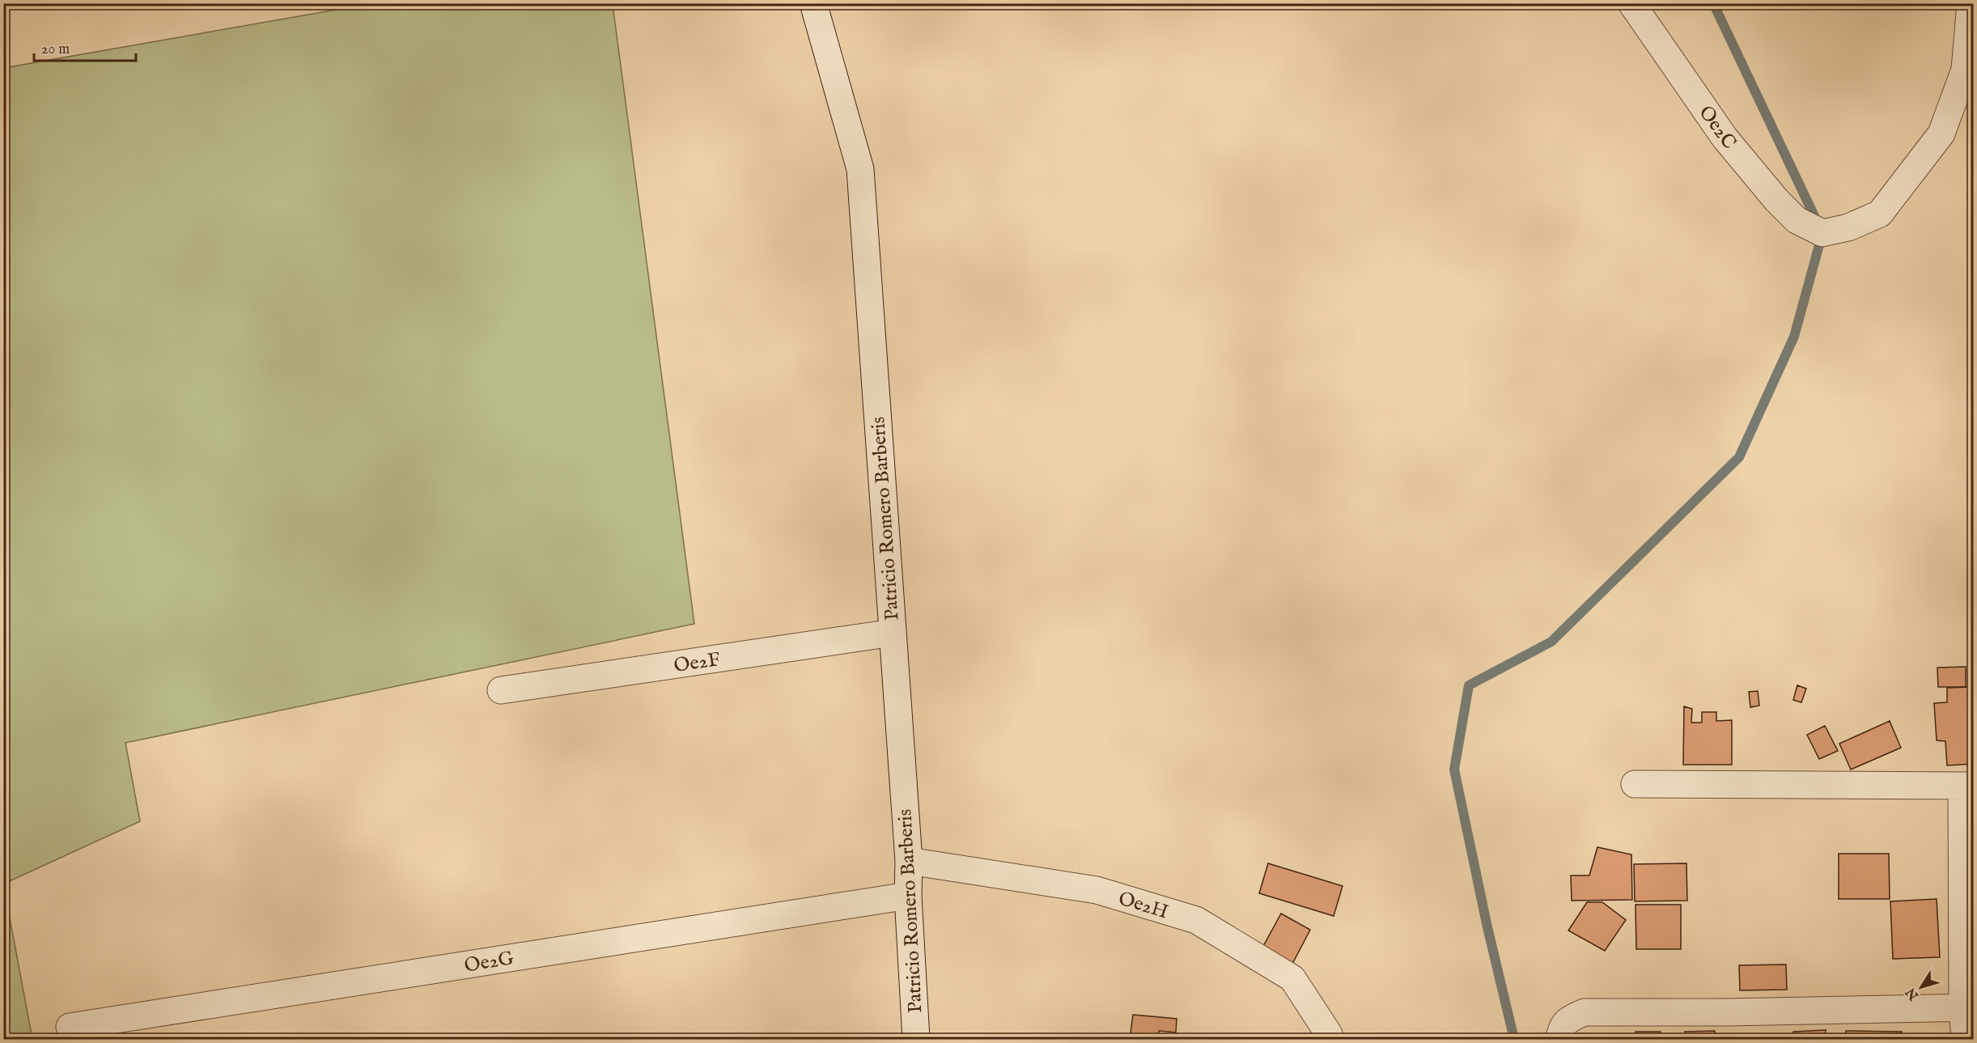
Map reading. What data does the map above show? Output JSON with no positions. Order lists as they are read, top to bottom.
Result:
{
  "streets": {
    "street": [
      "Oe2C",
      "Patricio Romero Barberis",
      "Oe2F",
      "Oe2H",
      "Oe2G"
    ]
  },
  "crossings": [
    ["Patricio Romero Barberis", "Oe2F"],
    ["Patricio Romero Barberis", "Oe2H"],
    ["Patricio Romero Barberis", "Oe2G"]
  ],
  "scale_bar": "20 m",
  "north": "bottom left"
}
